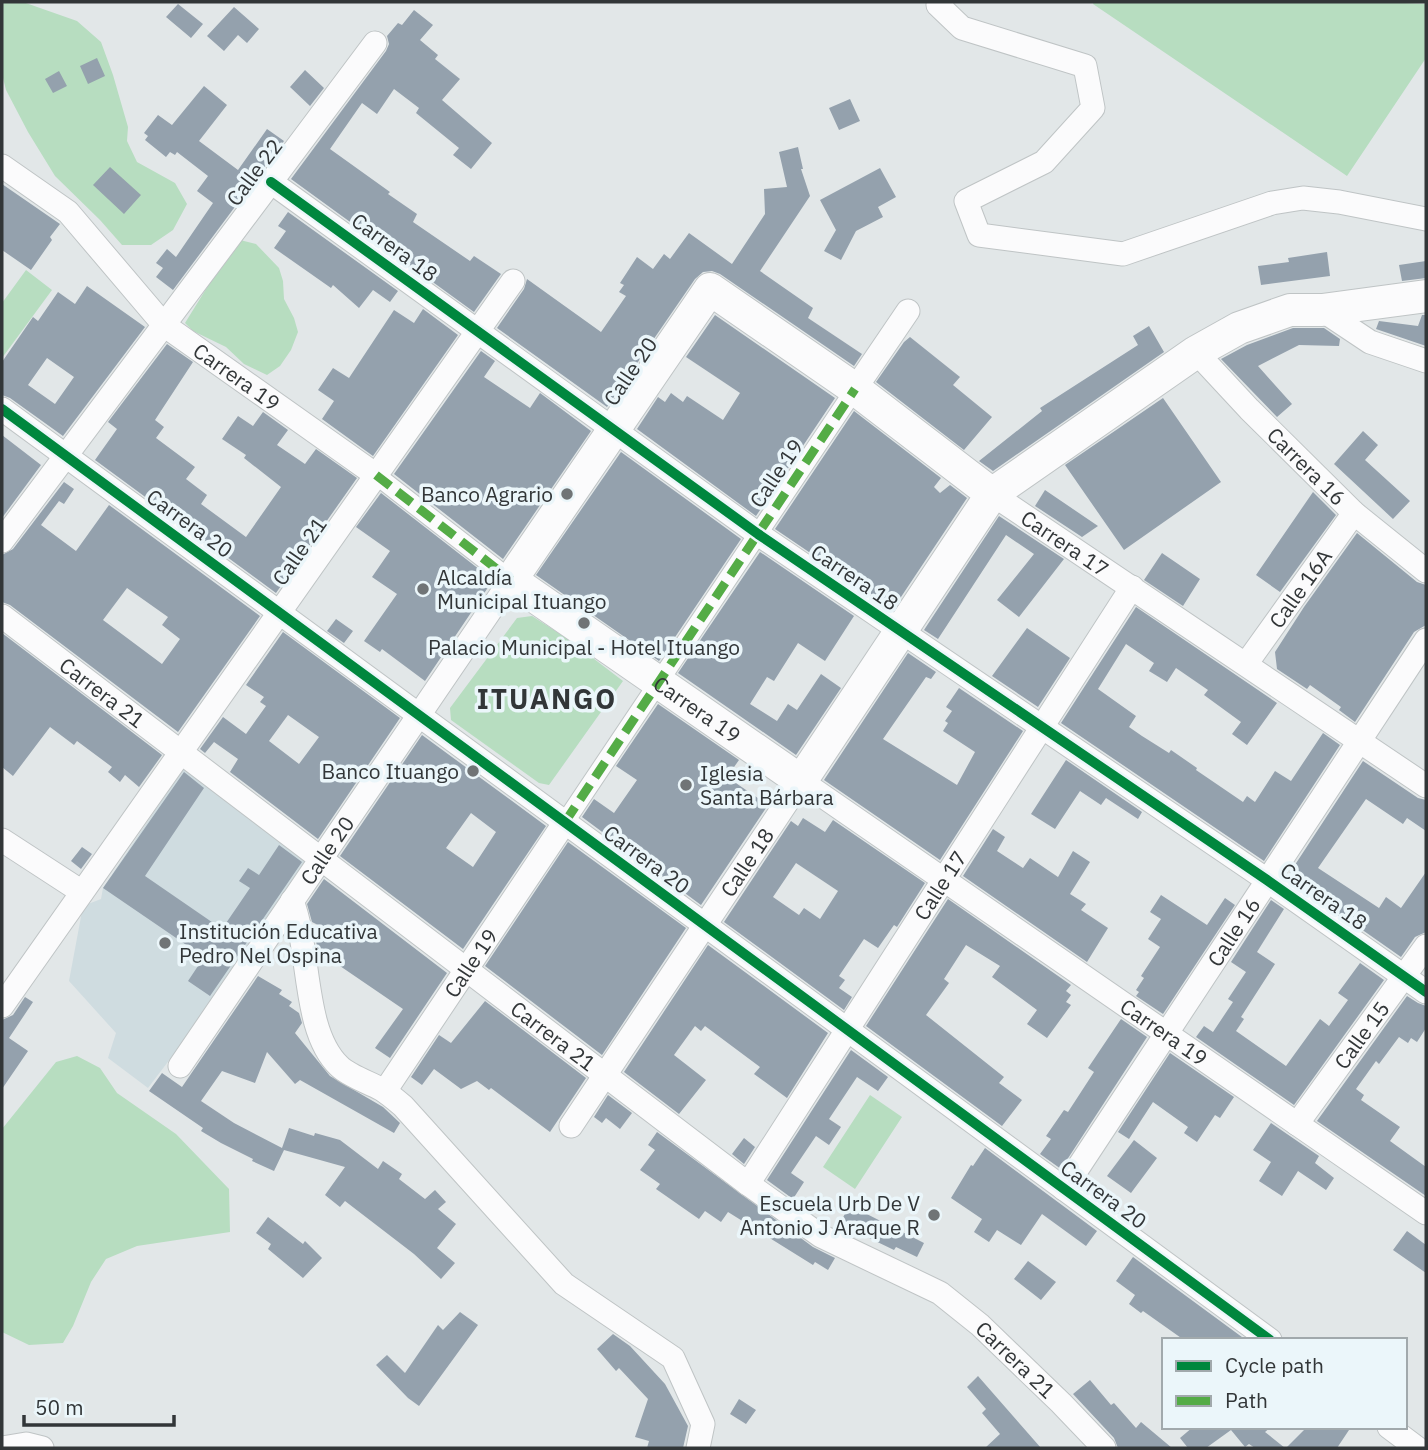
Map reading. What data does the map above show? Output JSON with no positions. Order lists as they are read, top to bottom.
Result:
{
  "streets": {
    "main road": [
      "Calle 20",
      "Carrera 19",
      "Carrera 17",
      "Calle 18"
    ],
    "street": [
      "Calle 22",
      "Carrera 18",
      "Carrera 16",
      "Calle 19",
      "Carrera 20",
      "Calle 21",
      "Calle 16A",
      "Carrera 21",
      "Calle 17",
      "Calle 16",
      "Calle 15"
    ]
  },
  "crossings": [
    ["Calle 22", "Carrera 18"],
    ["Calle 22", "Carrera 19"],
    ["Calle 22", "Carrera 20"],
    ["Carrera 18", "Calle 20"],
    ["Carrera 18", "Calle 19"],
    ["Carrera 18", "Calle 21"],
    ["Carrera 18", "Calle 18"],
    ["Carrera 18", "Calle 17"],
    ["Carrera 18", "Calle 16"],
    ["Carrera 18", "Calle 15"],
    ["Calle 20", "Carrera 19"],
    ["Calle 20", "Carrera 20"],
    ["Calle 20", "Carrera 17"],
    ["Calle 20", "Carrera 21"],
    ["Carrera 19", "Calle 19"],
    ["Carrera 19", "Calle 21"],
    ["Carrera 19", "Calle 18"],
    ["Carrera 19", "Calle 17"],
    ["Carrera 19", "Calle 16"],
    ["Carrera 19", "Calle 15"],
    ["Carrera 16", "Calle 16A"],
    ["Calle 19", "Carrera 20"],
    ["Calle 19", "Carrera 17"],
    ["Calle 19", "Carrera 21"],
    ["Carrera 20", "Calle 21"],
    ["Carrera 20", "Calle 18"],
    ["Carrera 20", "Calle 17"],
    ["Carrera 20", "Calle 16"],
    ["Carrera 17", "Calle 16A"],
    ["Carrera 17", "Calle 18"],
    ["Carrera 17", "Calle 17"],
    ["Carrera 17", "Calle 16"],
    ["Calle 21", "Carrera 21"],
    ["Carrera 21", "Calle 18"],
    ["Carrera 21", "Calle 17"]
  ],
  "districts": ["ITUANGO"],
  "places": [
    "Banco Agrario",
    "Alcaldía Municipal Ituango",
    "Palacio Municipal - Hotel Ituango",
    "Banco Ituango",
    "Iglesia Santa Bárbara",
    "Institución Educativa Pedro Nel Ospina",
    "Escuela Urb De V Antonio J Araque R"
  ],
  "legend": ["Cycle path", "Path"],
  "scale_bar": "50 m"
}
